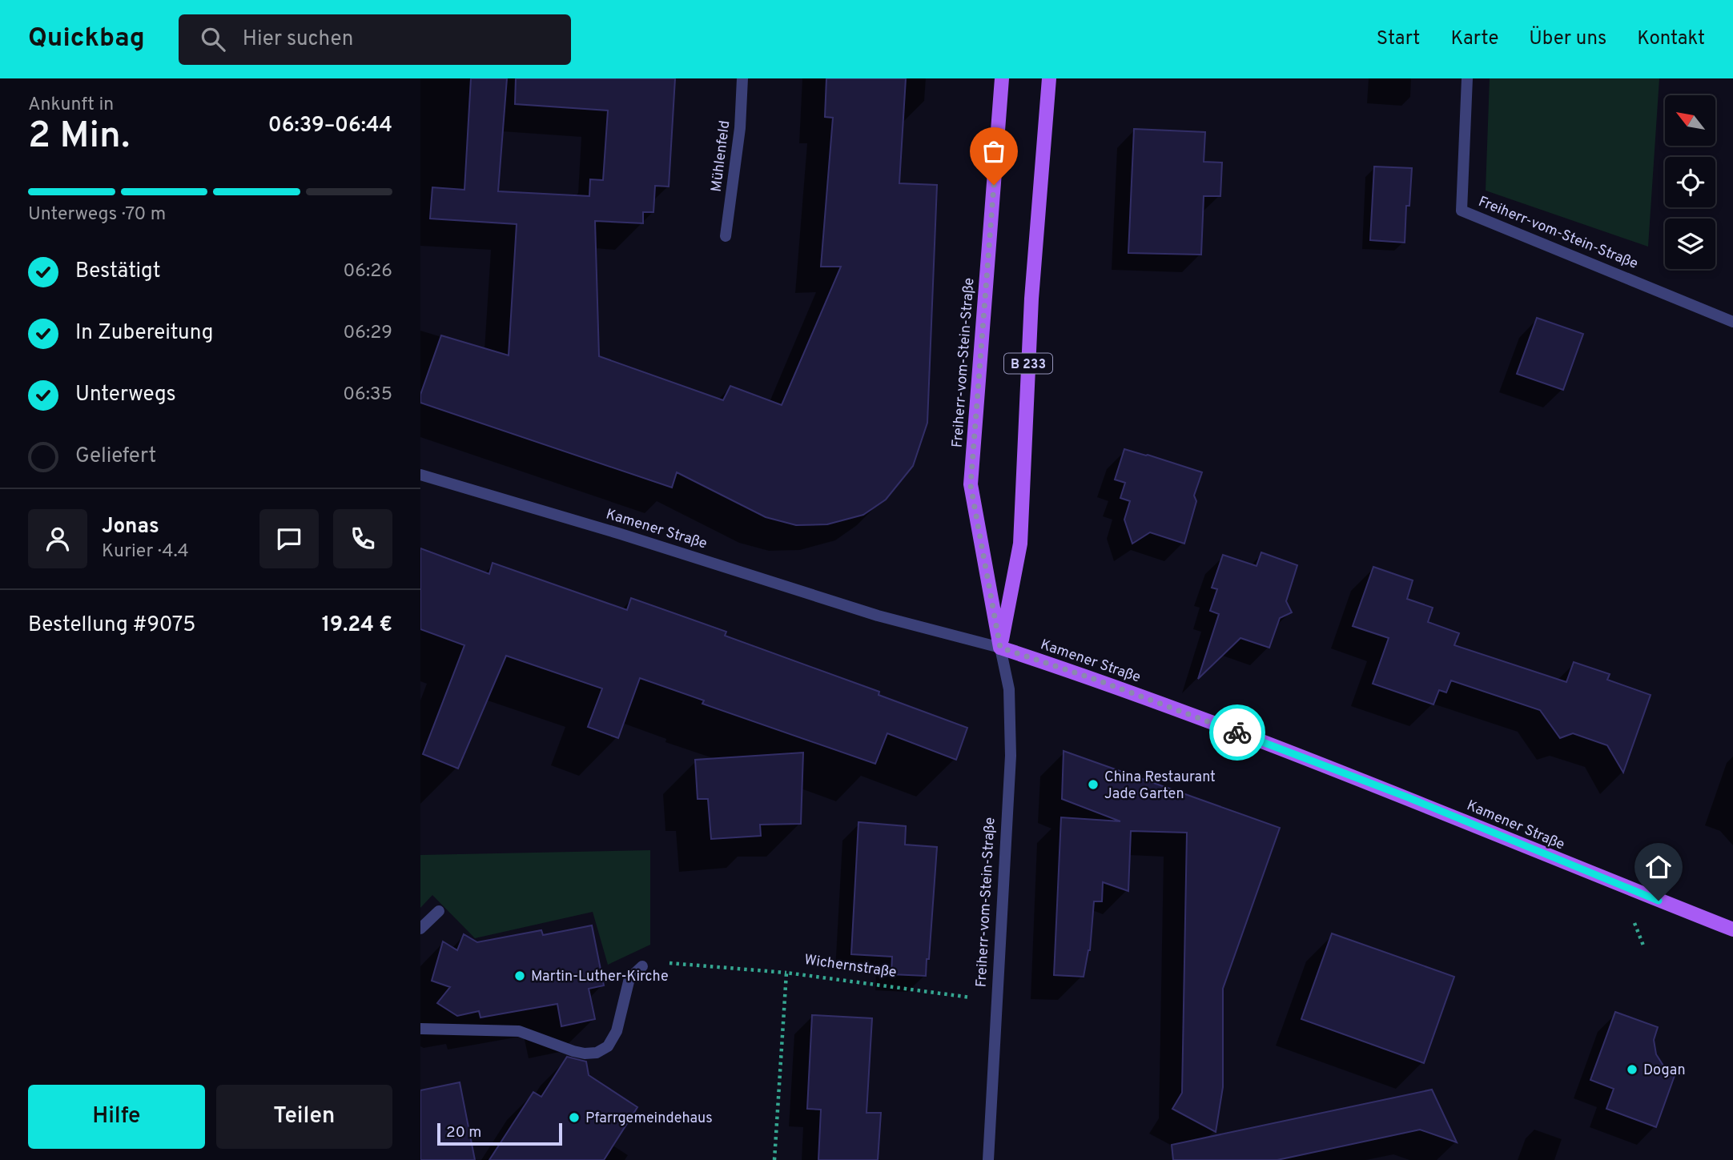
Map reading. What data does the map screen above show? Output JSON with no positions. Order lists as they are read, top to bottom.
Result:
{
  "streets": {
    "main road": ["Freiherr-vom-Stein-Straße", "B 233", "Kamener Straße"],
    "street": ["Mühlenfeld"],
    "path": ["Wichernstraße"]
  },
  "crossings": [
    ["Freiherr-vom-Stein-Straße", "Kamener Straße"],
    ["Freiherr-vom-Stein-Straße", "Wichernstraße"]
  ],
  "places": [
    "China Restaurant Jade Garten",
    "Martin-Luther-Kirche",
    "Dogan",
    "Pfarrgemeindehaus"
  ],
  "scale_bar": "20 m",
  "north": "top left",
  "page": {
    "header": "Quickbag",
    "search": "Hier suchen",
    "nav": [
      "Start",
      "Karte",
      "Über uns",
      "Kontakt"
    ],
    "heading": ["2 Min.", "Ankunft in", "06:39–06:44"],
    "panel": [
      "Jonas",
      "Kurier · 4.4",
      "Bestellung #9075",
      "19.24 €"
    ],
    "bar": "Unterwegs · 70 m",
    "list": [
      ["Bestätigt", "06:26"],
      ["In Zubereitung", "06:29"],
      ["Unterwegs", "06:35"],
      "Geliefert"
    ],
    "buttons": ["Hilfe", "Teilen"],
    "scale": "20 m"
  }
}
